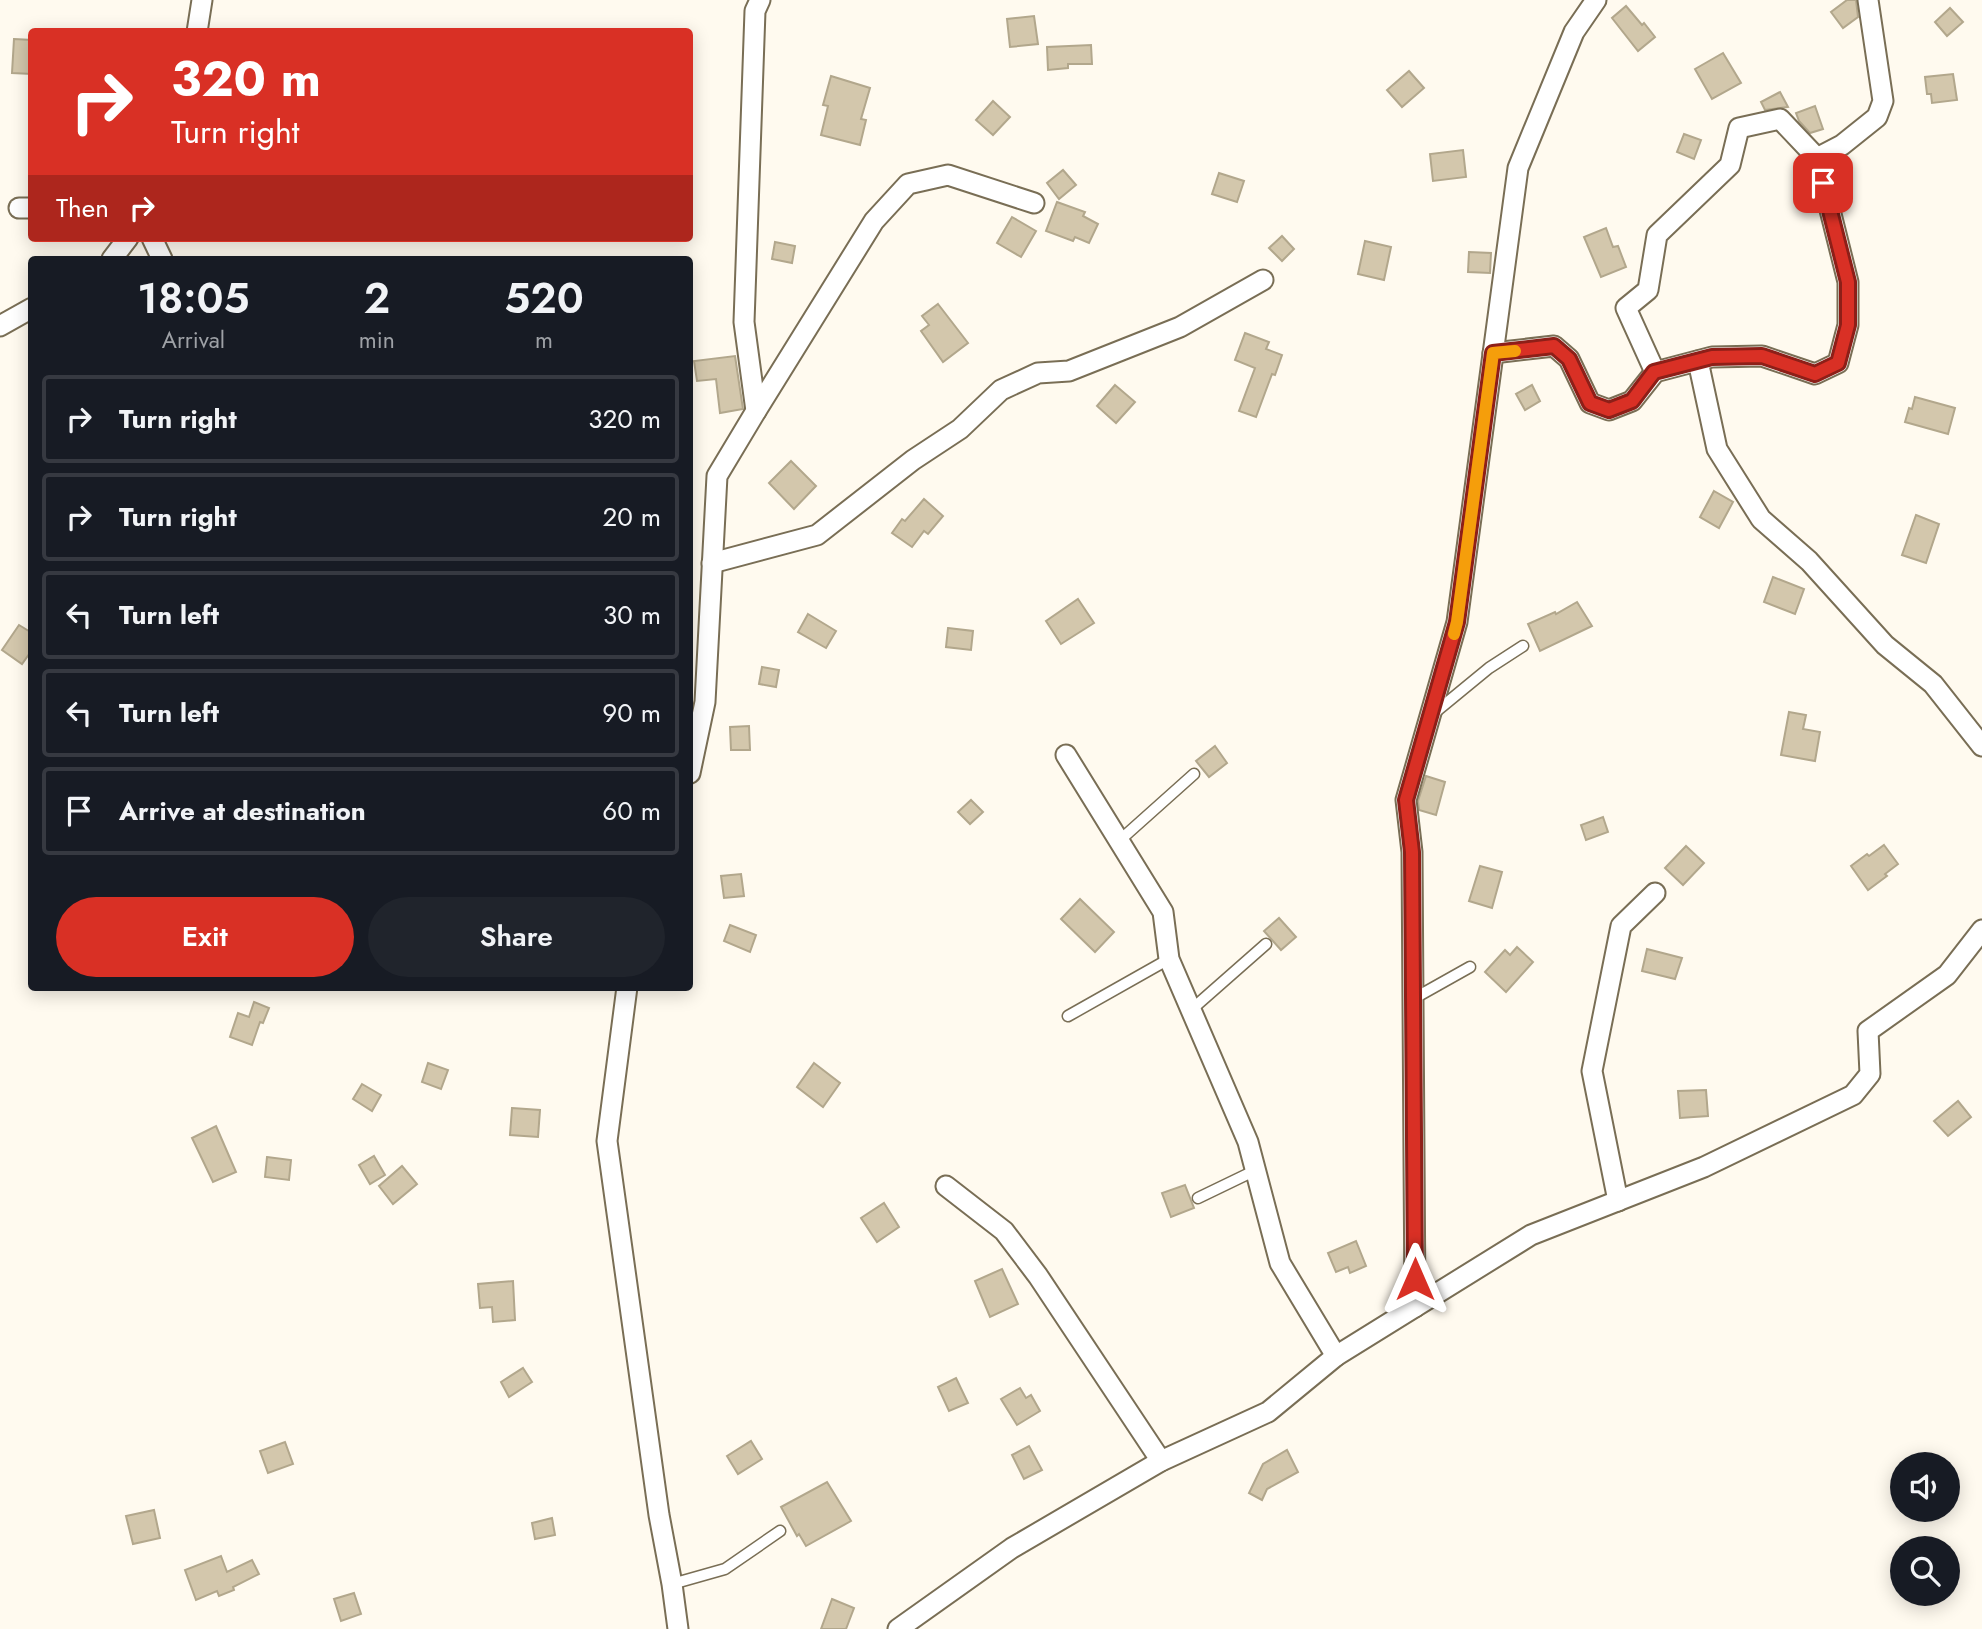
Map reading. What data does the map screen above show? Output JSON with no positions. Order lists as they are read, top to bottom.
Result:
{
  "page": {
    "turn": ["320 m", "Turn right"],
    "then": "Then",
    "eta": [
      "18:05",
      "Arrival",
      "2",
      "min",
      "520",
      "m"
    ],
    "list": [
      {
        "name": "Turn right",
        "value": "320 m"
      },
      {
        "name": "Turn right",
        "value": "20 m"
      },
      {
        "name": "Turn left",
        "value": "30 m"
      },
      {
        "name": "Turn left",
        "value": "90 m"
      },
      {
        "name": "Arrive at destination",
        "value": "60 m"
      }
    ],
    "buttons": ["Exit", "Share"]
  }
}
